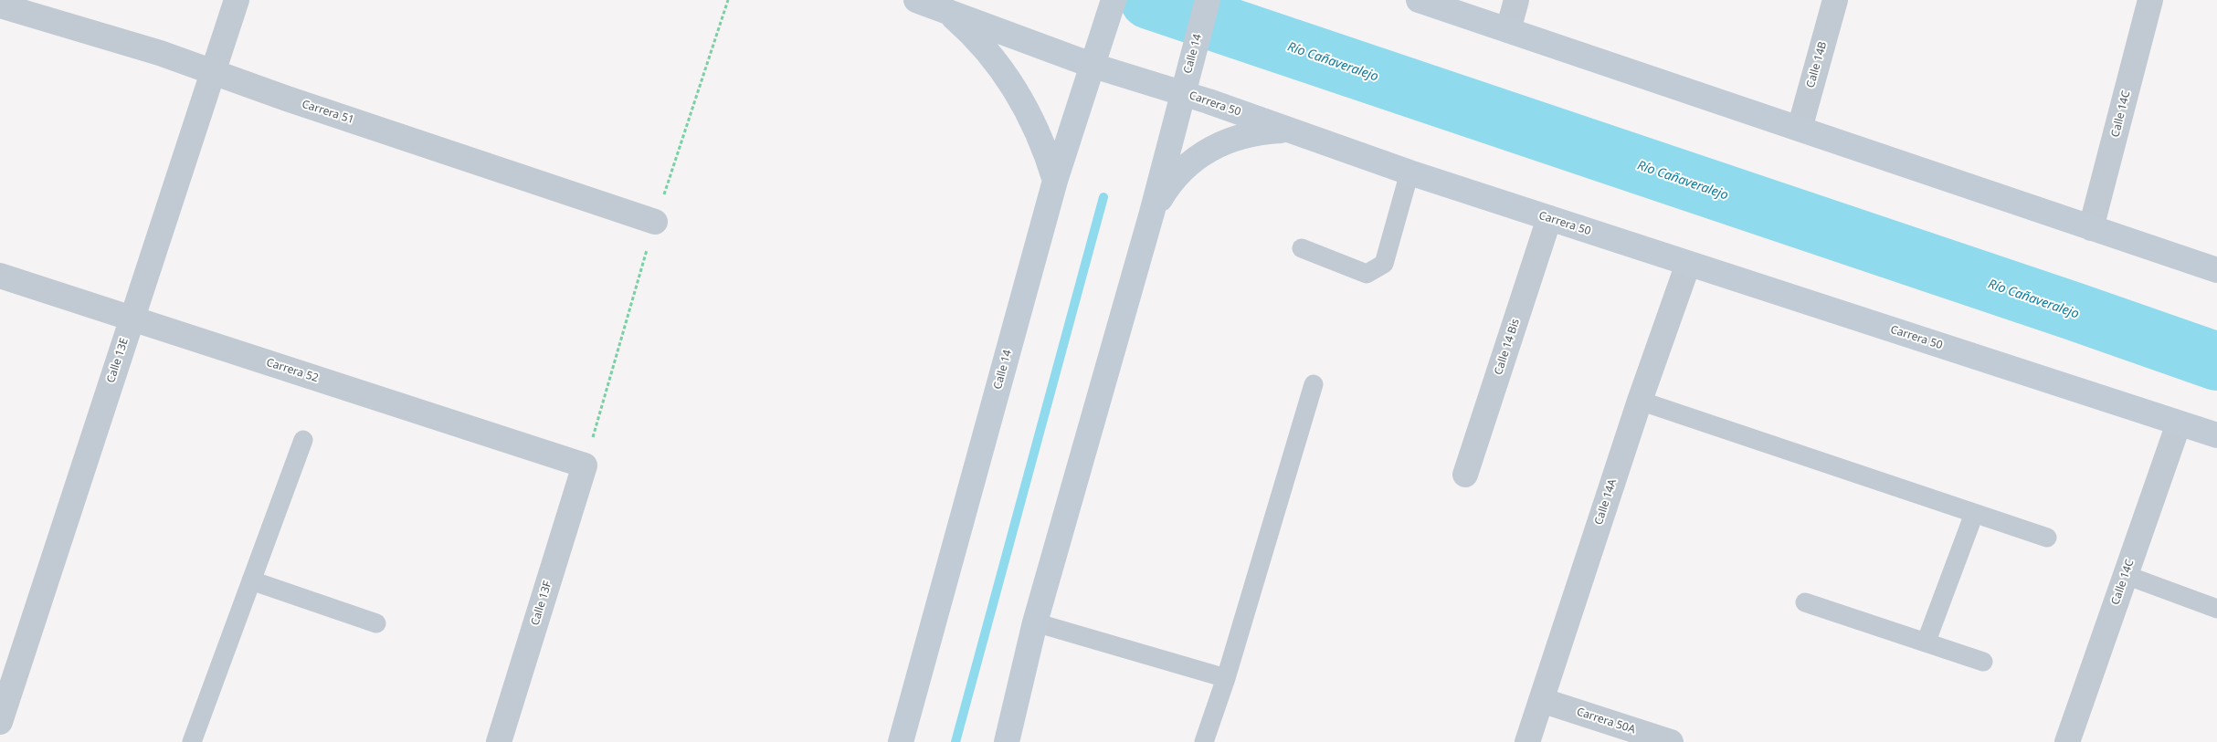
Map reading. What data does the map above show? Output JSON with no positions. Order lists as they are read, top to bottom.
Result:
{
  "streets": {
    "main road": ["Calle 14", "Carrera 50"],
    "street": [
      "Calle 14B",
      "Carrera 51",
      "Calle 14C",
      "Calle 14 Bis",
      "Calle 13E",
      "Carrera 52",
      "Calle 14A",
      "Calle 13F",
      "Carrera 50A"
    ]
  },
  "crossings": [
    ["Calle 14", "Carrera 50"],
    ["Carrera 50", "Calle 14C"],
    ["Carrera 50", "Calle 14 Bis"],
    ["Carrera 50", "Calle 14A"],
    ["Carrera 51", "Calle 13E"],
    ["Calle 13E", "Carrera 52"],
    ["Carrera 52", "Calle 13F"],
    ["Calle 14A", "Carrera 50A"]
  ],
  "water": ["Río Cañaveralejo"]
}
